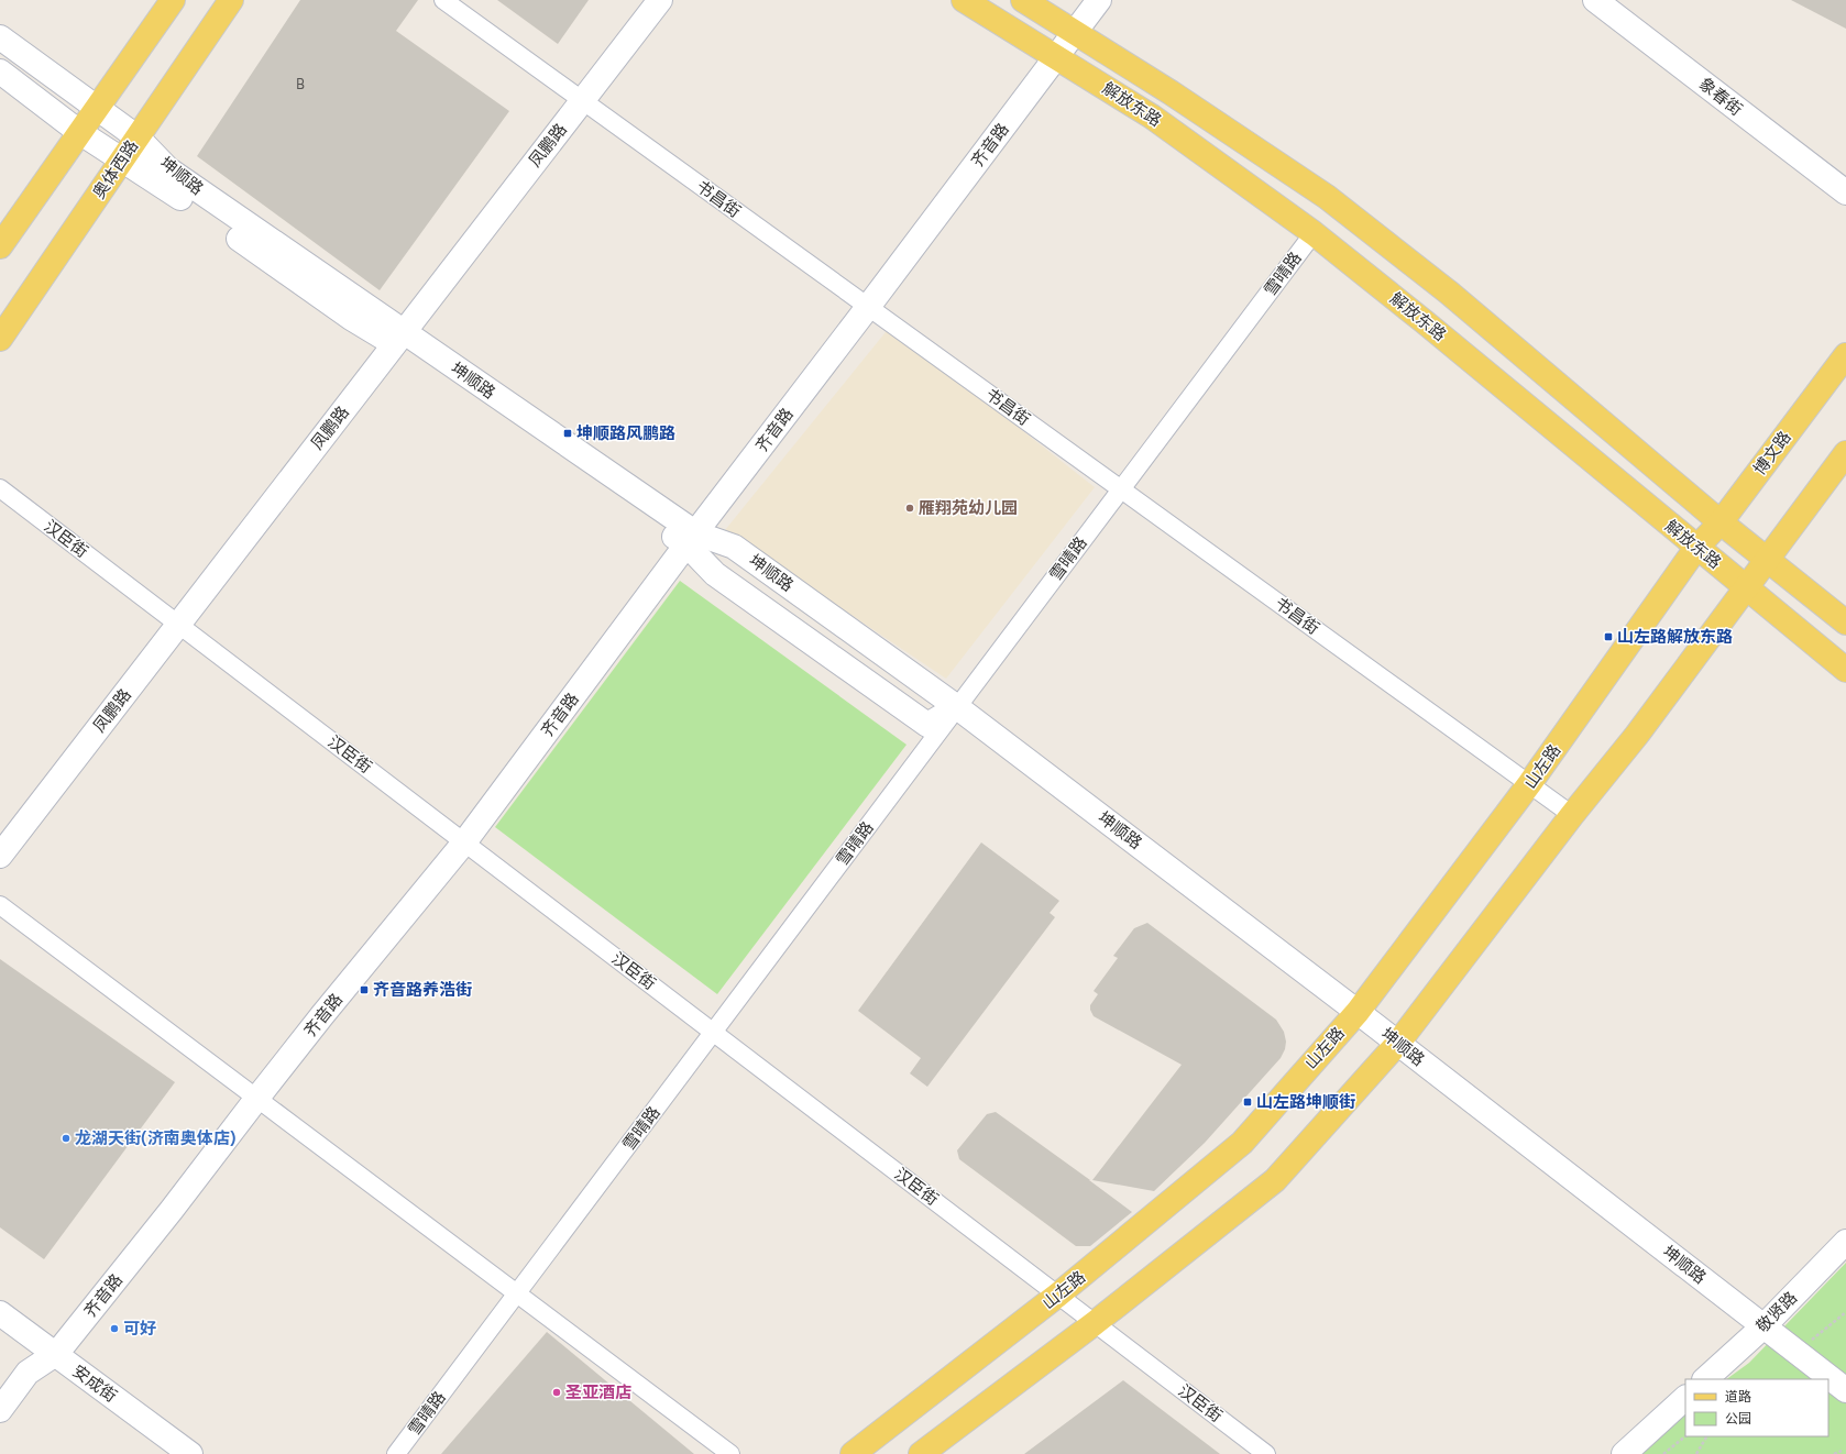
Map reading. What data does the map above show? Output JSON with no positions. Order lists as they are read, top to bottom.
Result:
{
  "streets": {
    "main road": [
      "解放东路",
      "奥体西路",
      "博文路",
      "山左路"
    ],
    "street": [
      "象春街",
      "凤鹏路",
      "齐音路",
      "坤顺路",
      "书昌街",
      "雪晴路",
      "汉臣街",
      "敬贤路",
      "安成街"
    ]
  },
  "crossings": [
    ["解放东路", "齐音路"],
    ["解放东路", "雪晴路"],
    ["解放东路", "博文路"],
    ["解放东路", "山左路"],
    ["凤鹏路", "坤顺路"],
    ["凤鹏路", "书昌街"],
    ["凤鹏路", "汉臣街"],
    ["齐音路", "坤顺路"],
    ["齐音路", "书昌街"],
    ["齐音路", "汉臣街"],
    ["齐音路", "安成街"],
    ["奥体西路", "坤顺路"],
    ["坤顺路", "雪晴路"],
    ["坤顺路", "山左路"],
    ["坤顺路", "敬贤路"],
    ["书昌街", "雪晴路"],
    ["书昌街", "山左路"],
    ["雪晴路", "汉臣街"],
    ["博文路", "山左路"],
    ["汉臣街", "山左路"]
  ],
  "places": {
    "transit": [
      "坤顺路风鹏路",
      "山左路解放东路",
      "齐音路养浩街",
      "山左路坤顺街"
    ],
    "other": [
      "雁翔苑幼儿园",
      "龙湖天街(济南奥体店)",
      "可好",
      "圣亚酒店"
    ]
  },
  "house_numbers": ["B"],
  "legend": ["道路", "公园"]
}
